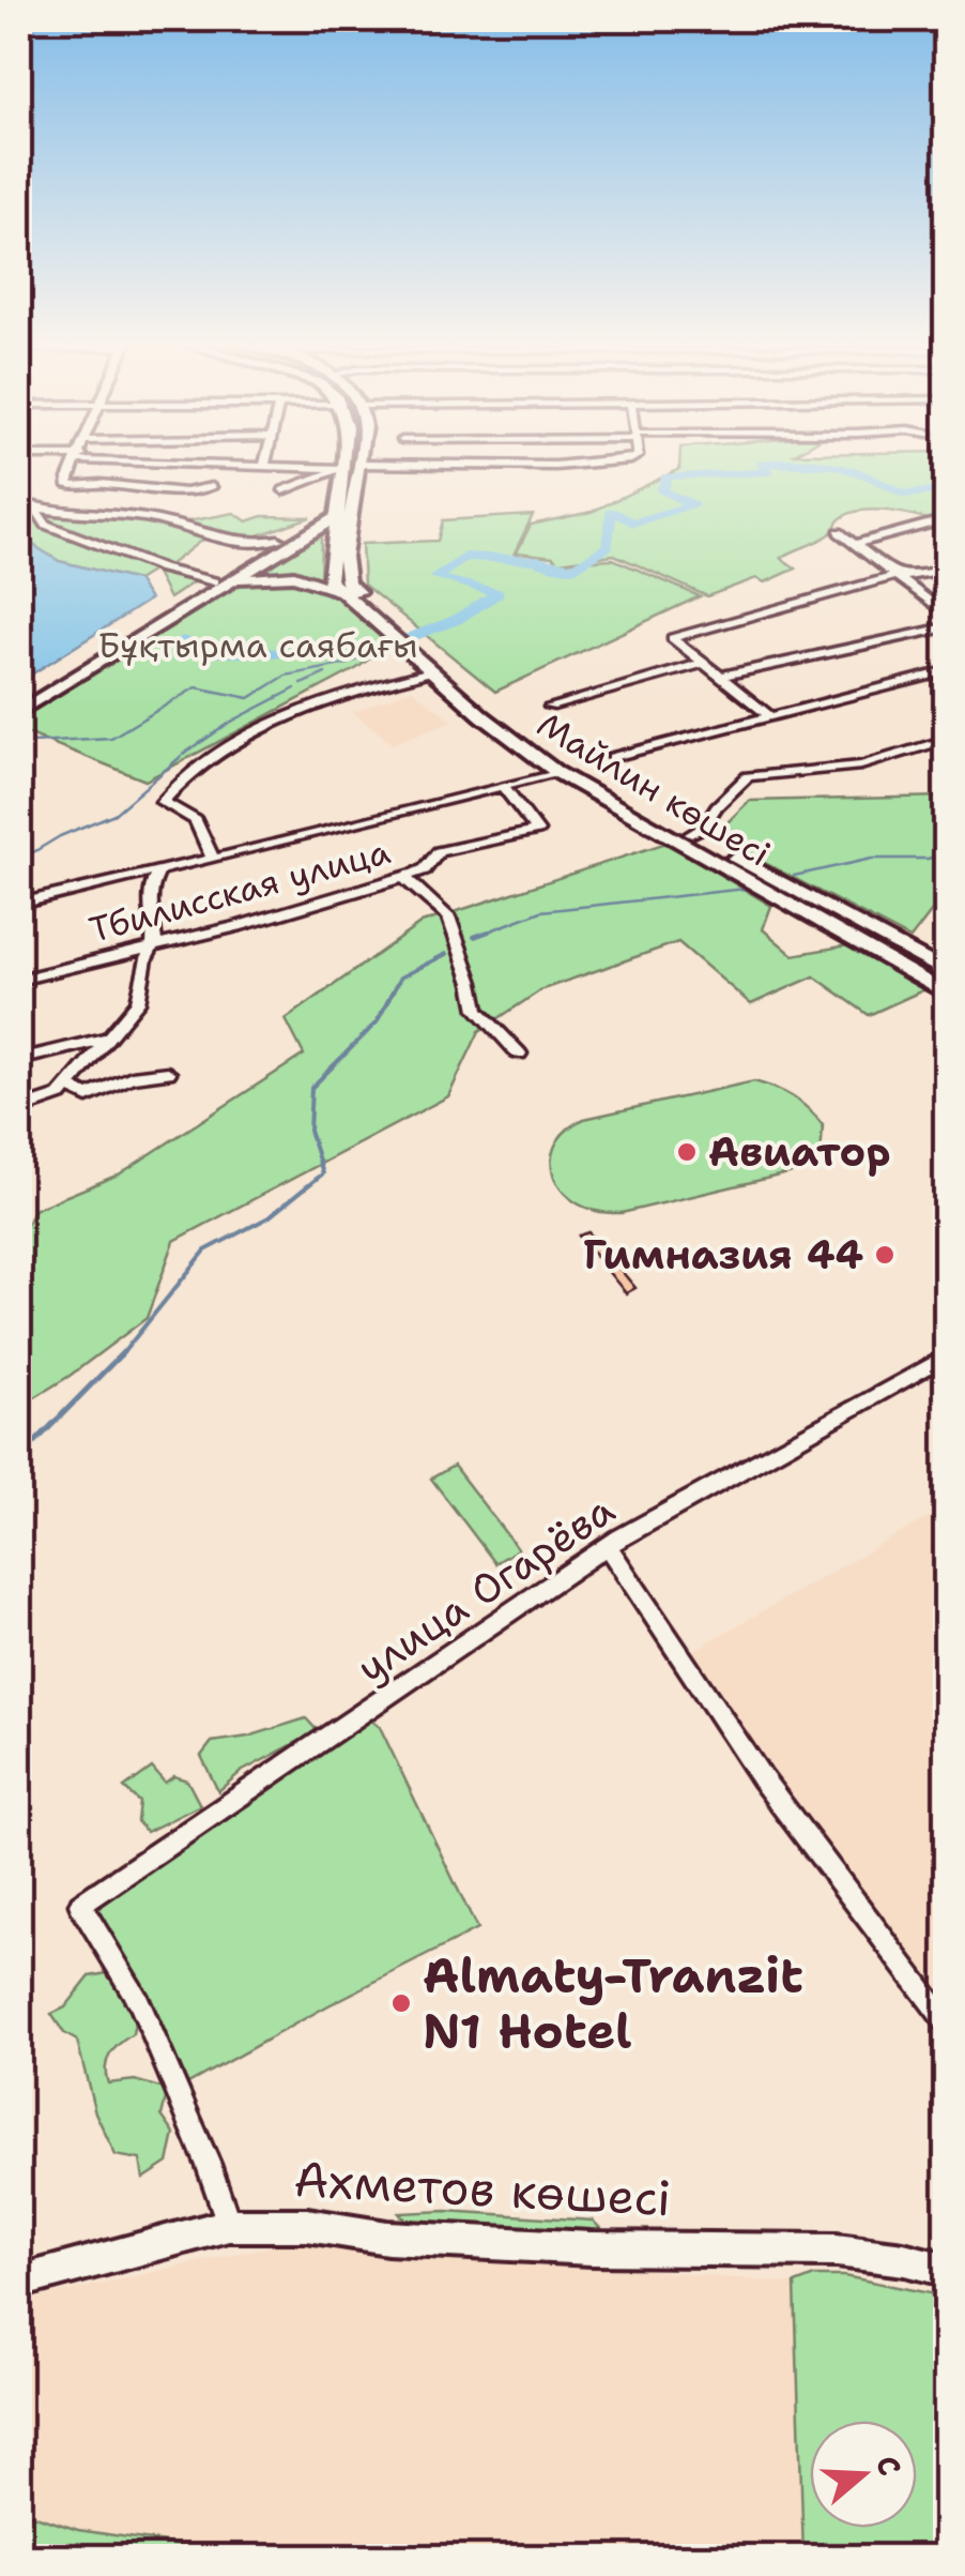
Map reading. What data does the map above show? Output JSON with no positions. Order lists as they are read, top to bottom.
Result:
{
  "streets": {
    "main road": ["Майлин көшесі", "Ахметов көшесі"],
    "street": ["Тбилисская улица", "улица Огарёва"]
  },
  "crossings": [
    ["улица Огарёва", "Ахметов көшесі"]
  ],
  "parks": ["Бұқтырма саябағы"],
  "places": ["Авиатор", "Гимназия 44", "Almaty-Tranzit N1 Hotel"],
  "north": "right"
}
